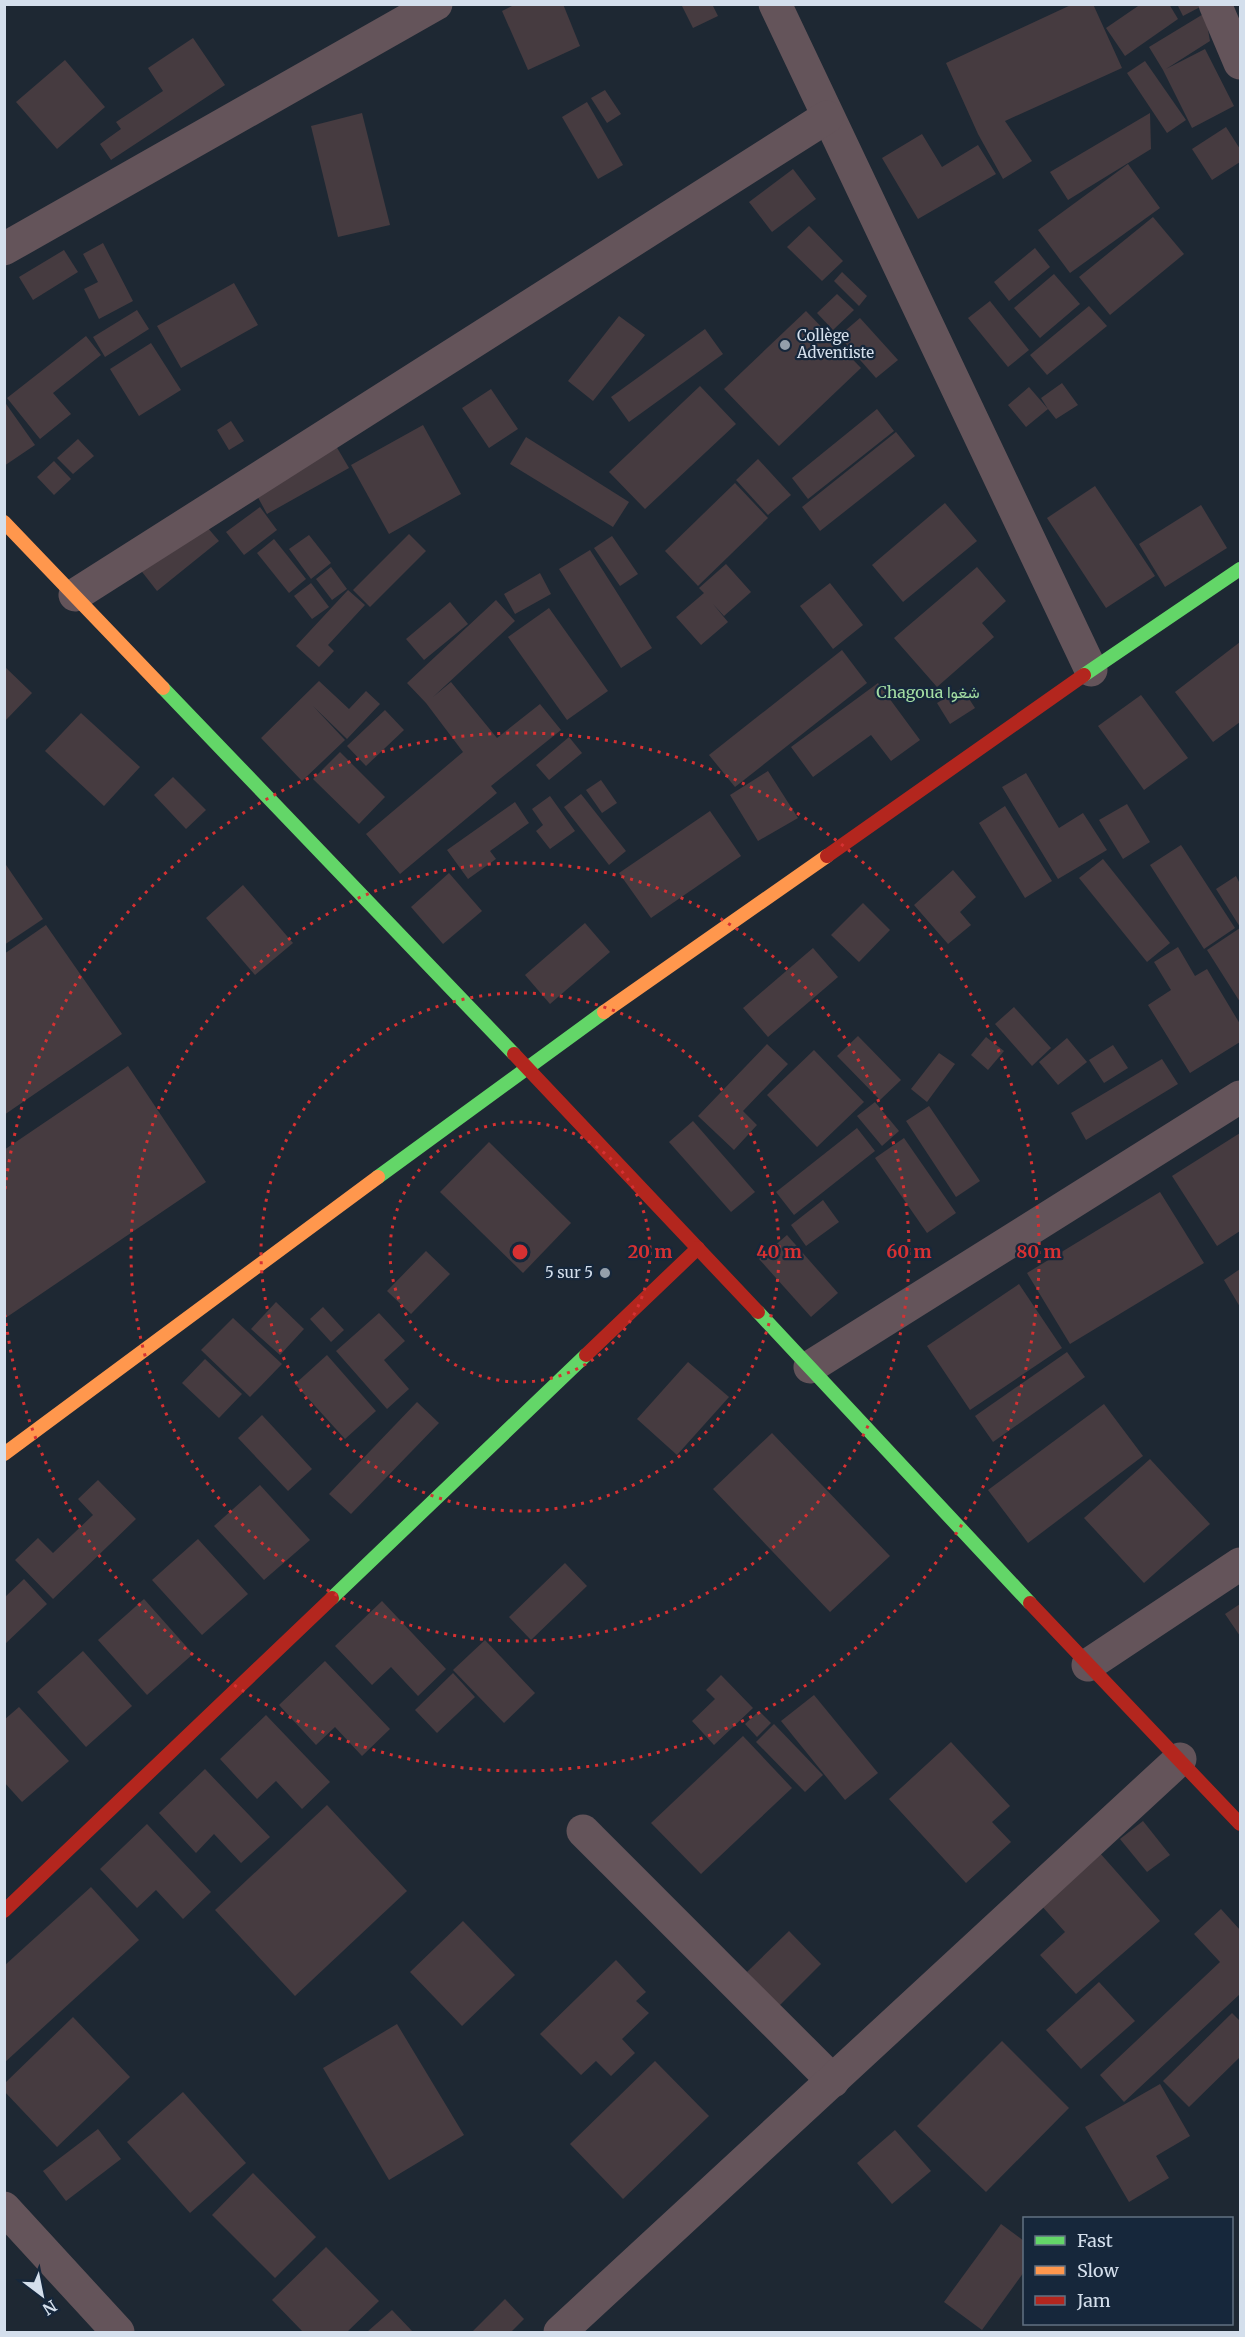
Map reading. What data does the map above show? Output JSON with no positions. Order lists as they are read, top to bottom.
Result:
{
  "districts": ["Chagoua شغوا"],
  "places": ["Collège Adventiste", "5 sur 5"],
  "legend": ["Fast", "Slow", "Jam"],
  "north": "bottom right",
  "rings": [
    "20 m",
    "40 m",
    "60 m",
    "80 m"
  ]
}
